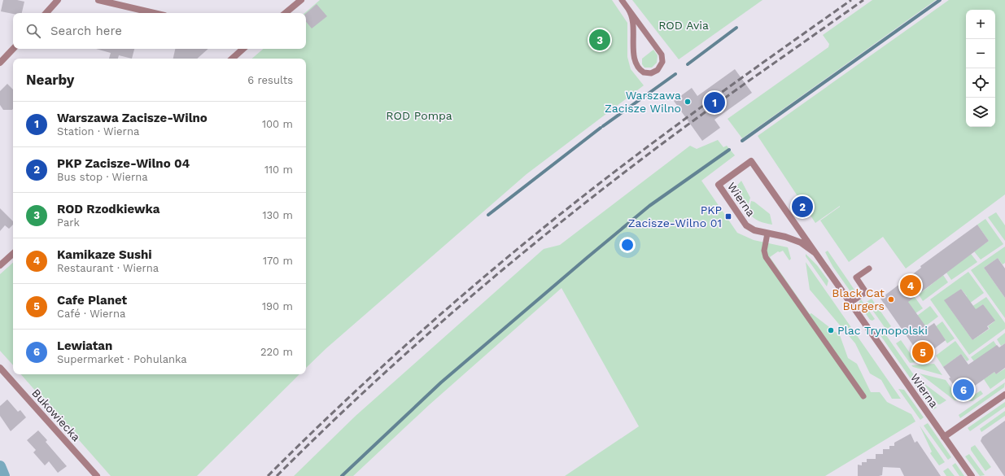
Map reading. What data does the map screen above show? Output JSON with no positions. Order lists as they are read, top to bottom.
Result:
{
  "streets": {
    "street": ["Wierna", "Bukowiecka"]
  },
  "parks": ["ROD Avia", "ROD Pompa"],
  "places": {
    "other": ["Warszawa Zacisze Wilno", "Black Cat Burgers", "Plac Trynopolski"],
    "transit": ["PKP Zacisze-Wilno 01"]
  },
  "page": {
    "map_buttons": ["+", "−"],
    "search": "Search here",
    "pins": [
      "3",
      "1",
      "2",
      "4",
      "5",
      "6"
    ],
    "heading": ["Nearby", "6 results"],
    "list": [
      {
        "mark": "1",
        "name": "Warszawa Zacisze-Wilno",
        "note": "Station · Wierna",
        "value": "100 m"
      },
      {
        "mark": "2",
        "name": "PKP Zacisze-Wilno 04",
        "note": "Bus stop · Wierna",
        "value": "110 m"
      },
      {
        "mark": "3",
        "name": "ROD Rzodkiewka",
        "note": "Park",
        "value": "130 m"
      },
      {
        "mark": "4",
        "name": "Kamikaze Sushi",
        "note": "Restaurant · Wierna",
        "value": "170 m"
      },
      {
        "mark": "5",
        "name": "Cafe Planet",
        "note": "Café · Wierna",
        "value": "190 m"
      },
      {
        "mark": "6",
        "name": "Lewiatan",
        "note": "Supermarket · Pohulanka",
        "value": "220 m"
      }
    ]
  }
}
